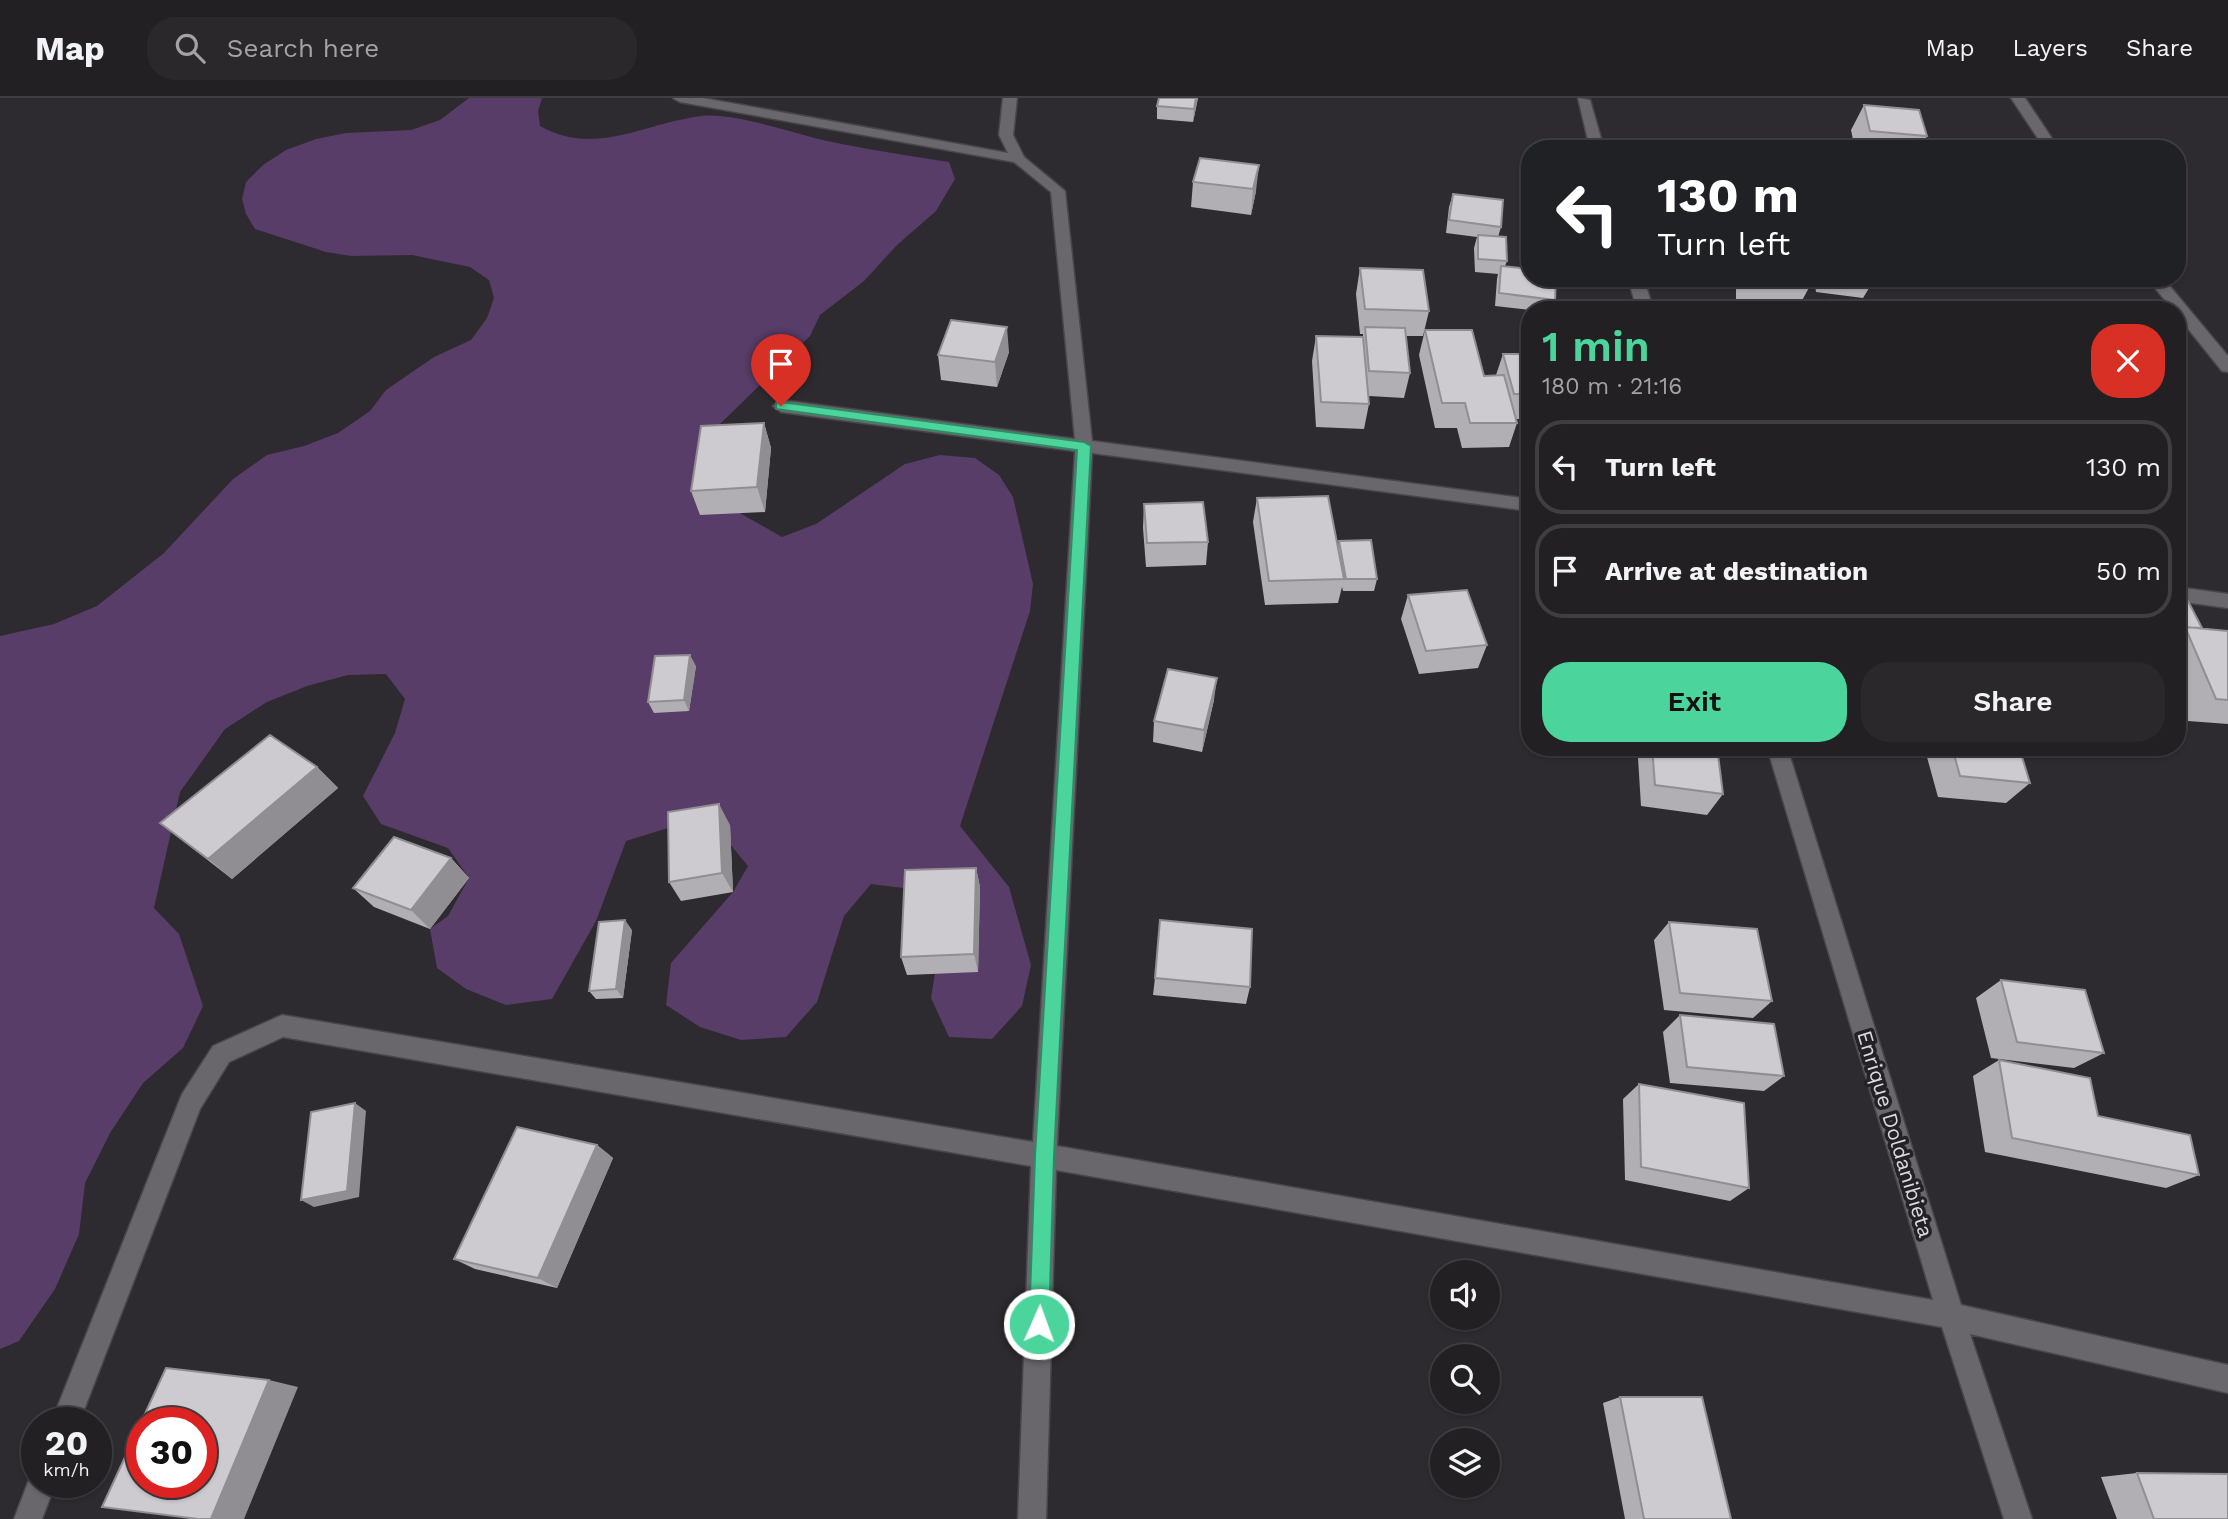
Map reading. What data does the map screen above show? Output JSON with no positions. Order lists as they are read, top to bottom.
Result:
{
  "streets": {
    "street": ["Enrique Doldanibieta"]
  },
  "page": {
    "header": "Map",
    "search": "Search here",
    "nav": ["Map", "Layers", "Share"],
    "turn": ["130 m", "Turn left"],
    "heading": ["1 min", "180 m · 21:16"],
    "list": [
      {
        "name": "Turn left",
        "value": "130 m"
      },
      {
        "name": "Arrive at destination",
        "value": "50 m"
      }
    ],
    "buttons": ["Exit", "Share"],
    "speed": "20 km/h",
    "limit": "30"
  }
}
